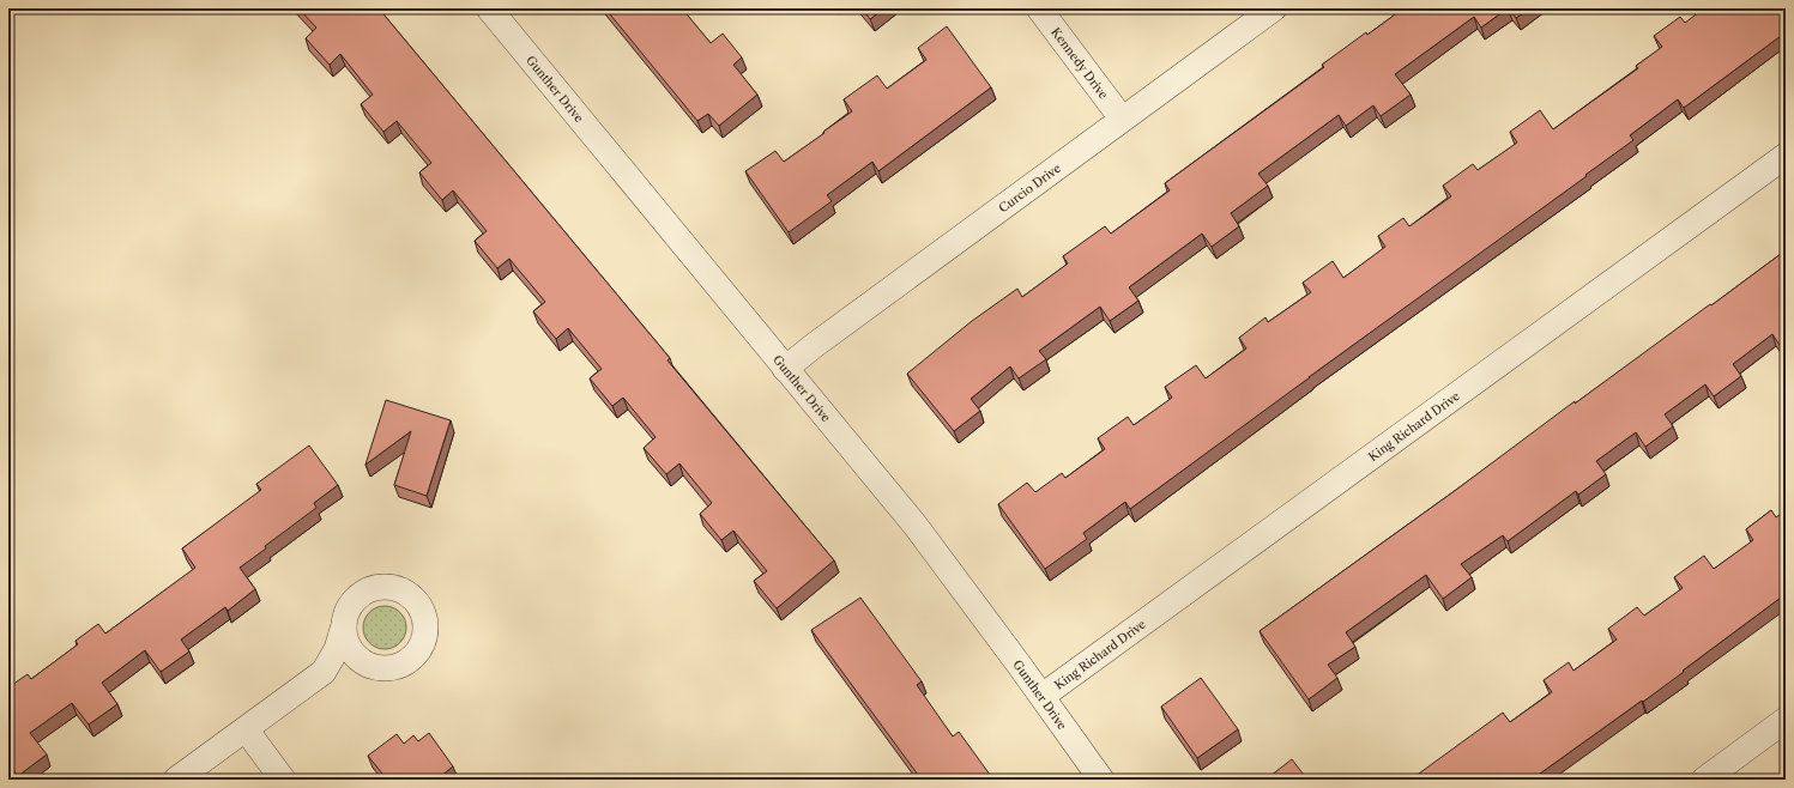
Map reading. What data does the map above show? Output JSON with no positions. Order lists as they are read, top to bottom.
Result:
{
  "streets": {
    "street": [
      "Kennedy Drive",
      "Gunther Drive",
      "Curcio Drive",
      "King Richard Drive"
    ]
  },
  "crossings": [
    ["Kennedy Drive", "Curcio Drive"],
    ["Gunther Drive", "Curcio Drive"],
    ["Gunther Drive", "King Richard Drive"]
  ]
}
